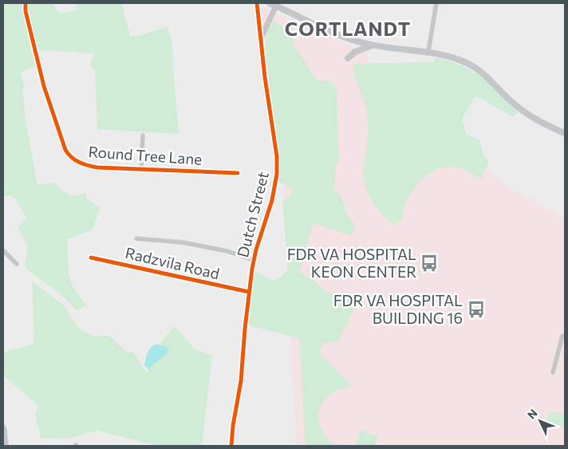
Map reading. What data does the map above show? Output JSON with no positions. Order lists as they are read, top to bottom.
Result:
{
  "streets": {
    "street": ["Round Tree Lane", "Dutch Street", "Radzvila Road"]
  },
  "crossings": [
    ["Dutch Street", "Radzvila Road"]
  ],
  "districts": ["CORTLANDT"],
  "places": {
    "bus stop": ["FDR VA HOSPITAL KEON CENTER", "FDR VA HOSPITAL BUILDING 16"]
  },
  "north": "top left"
}
